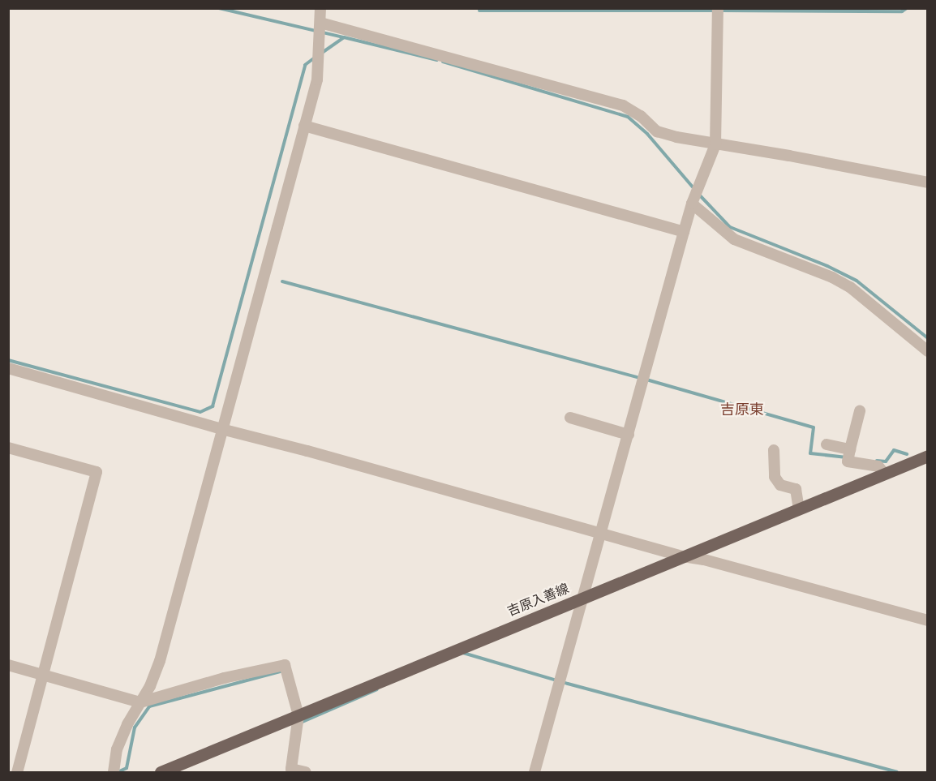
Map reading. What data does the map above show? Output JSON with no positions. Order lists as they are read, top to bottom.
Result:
{
  "streets": {
    "main road": ["吉原入善線"]
  },
  "districts": ["吉原東"]
}
